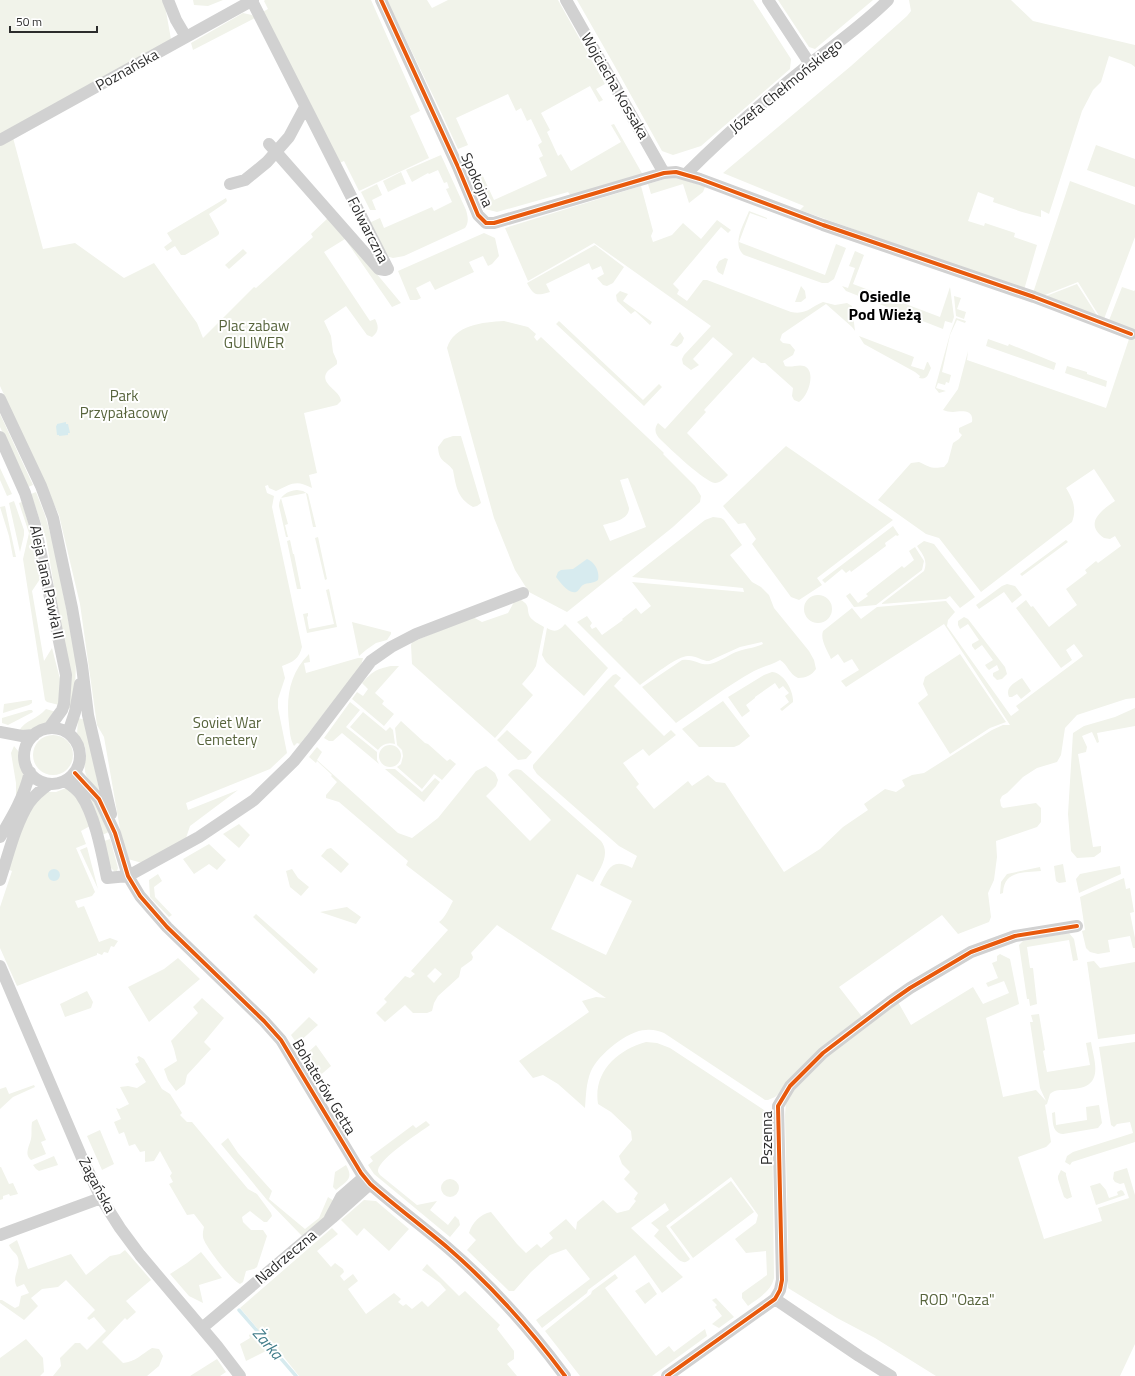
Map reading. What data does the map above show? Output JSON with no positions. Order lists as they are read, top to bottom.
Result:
{
  "streets": {
    "street": [
      "Poznańska",
      "Wojciecha Kossaka",
      "Józefa Chełmońskiego",
      "Spokojna",
      "Folwarczna",
      "Aleja Jana Pawła II",
      "Bohaterów Getta",
      "Pszenna",
      "Żagańska",
      "Nadrzeczna"
    ]
  },
  "crossings": [
    ["Poznańska", "Folwarczna"],
    ["Wojciecha Kossaka", "Spokojna"],
    ["Aleja Jana Pawła II", "Bohaterów Getta"],
    ["Bohaterów Getta", "Nadrzeczna"],
    ["Żagańska", "Nadrzeczna"]
  ],
  "districts": ["Osiedle Pod Wieżą"],
  "water": ["Żarka"],
  "parks": [
    "Plac zabaw GULIWER",
    "Park Przypałacowy",
    "Soviet War Cemetery",
    "ROD \"Oaza\""
  ],
  "scale_bar": "50 m"
}
